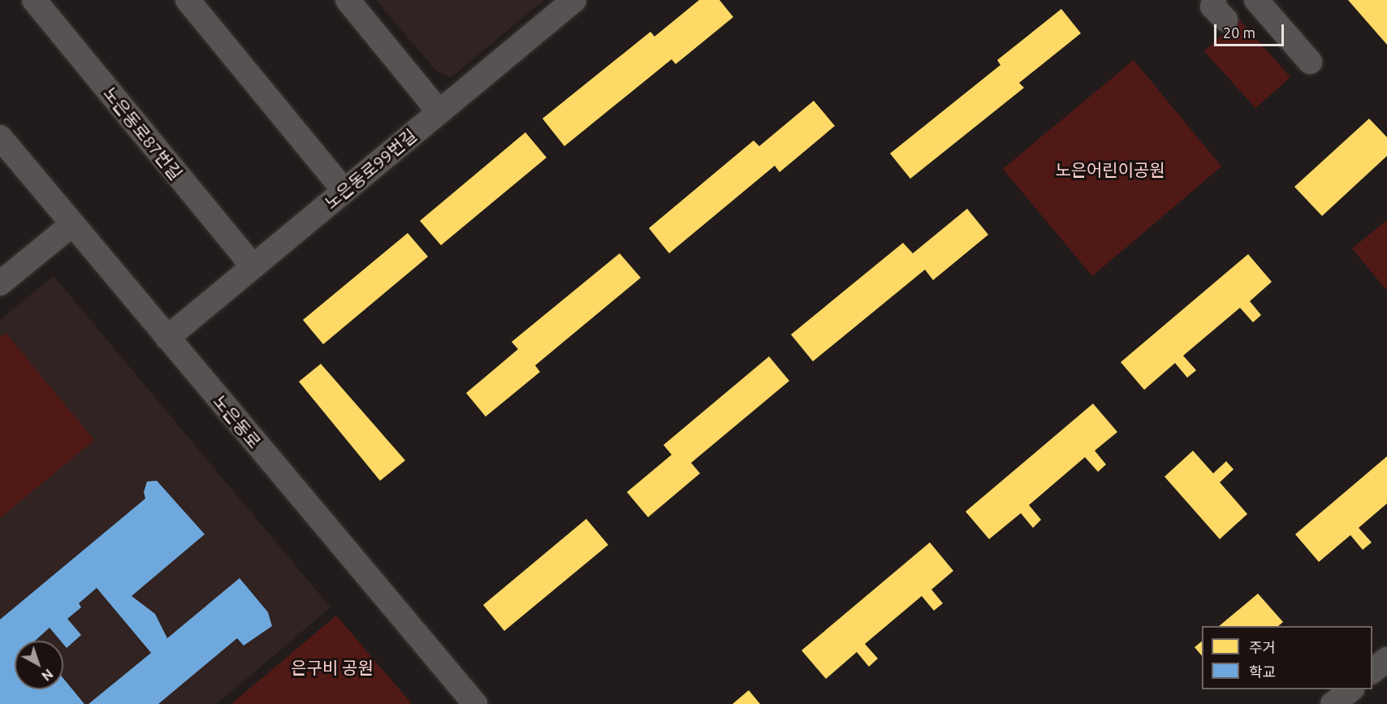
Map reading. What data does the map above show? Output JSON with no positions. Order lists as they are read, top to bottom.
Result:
{
  "streets": {
    "street": ["노은동로87번길", "노은동로99번길", "노은동로"]
  },
  "crossings": [
    ["노은동로87번길", "노은동로99번길"],
    ["노은동로99번길", "노은동로"]
  ],
  "parks": ["노은어린이공원", "은구비 공원"],
  "legend": ["주거", "학교"],
  "scale_bar": "20 m",
  "north": "bottom right"
}
